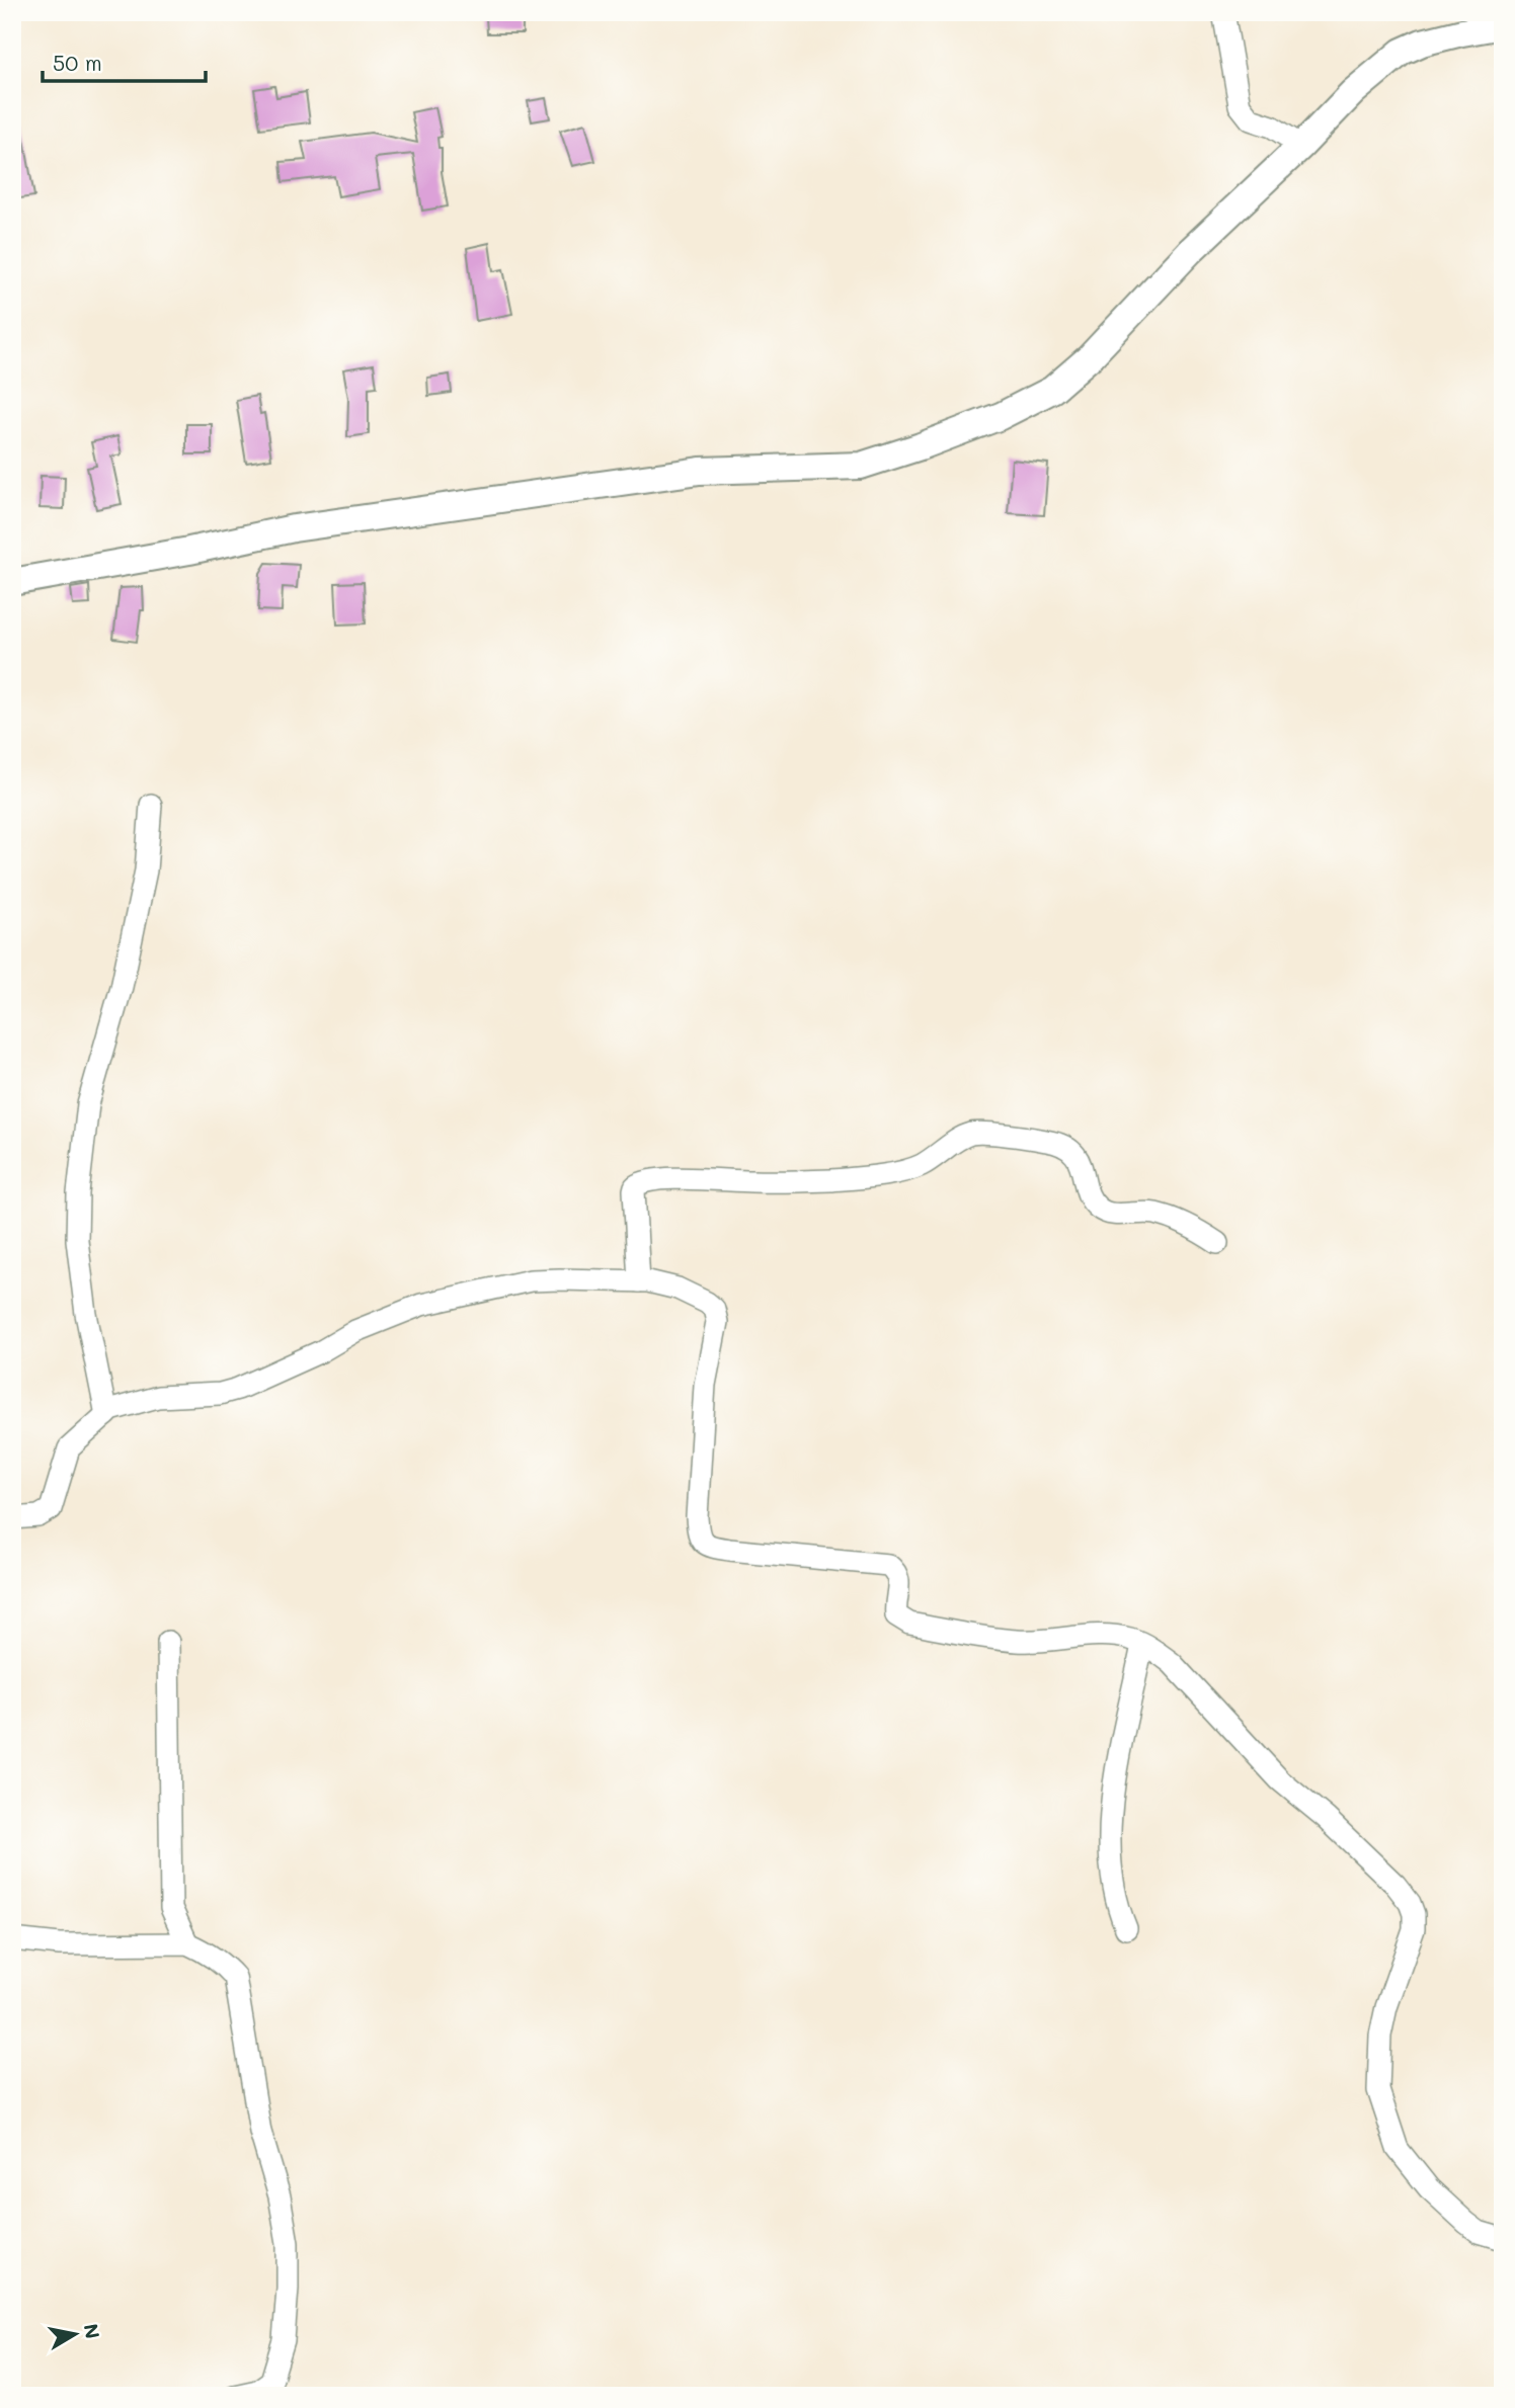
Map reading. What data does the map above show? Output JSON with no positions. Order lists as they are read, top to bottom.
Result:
{
  "scale_bar": "50 m",
  "north": "right"
}
